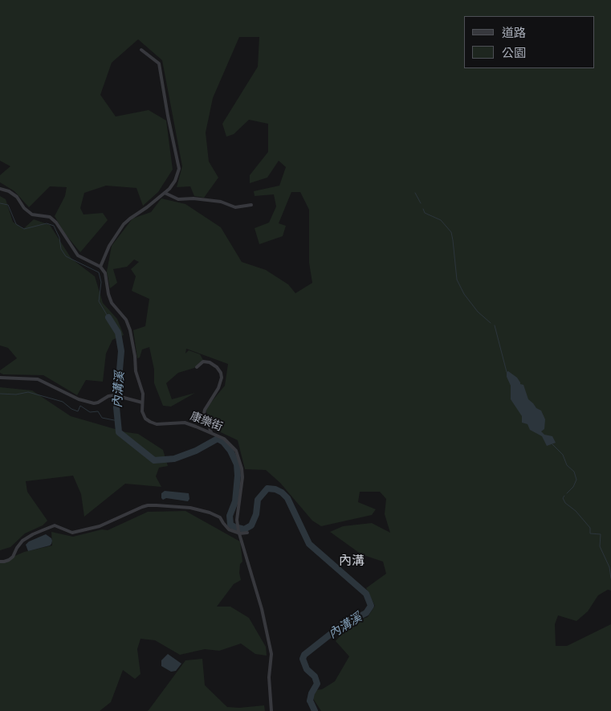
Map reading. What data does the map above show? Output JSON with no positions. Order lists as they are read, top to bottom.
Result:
{
  "streets": {
    "street": ["康樂街"]
  },
  "districts": ["內溝"],
  "water": ["內溝溪"],
  "legend": ["道路", "公園"]
}
